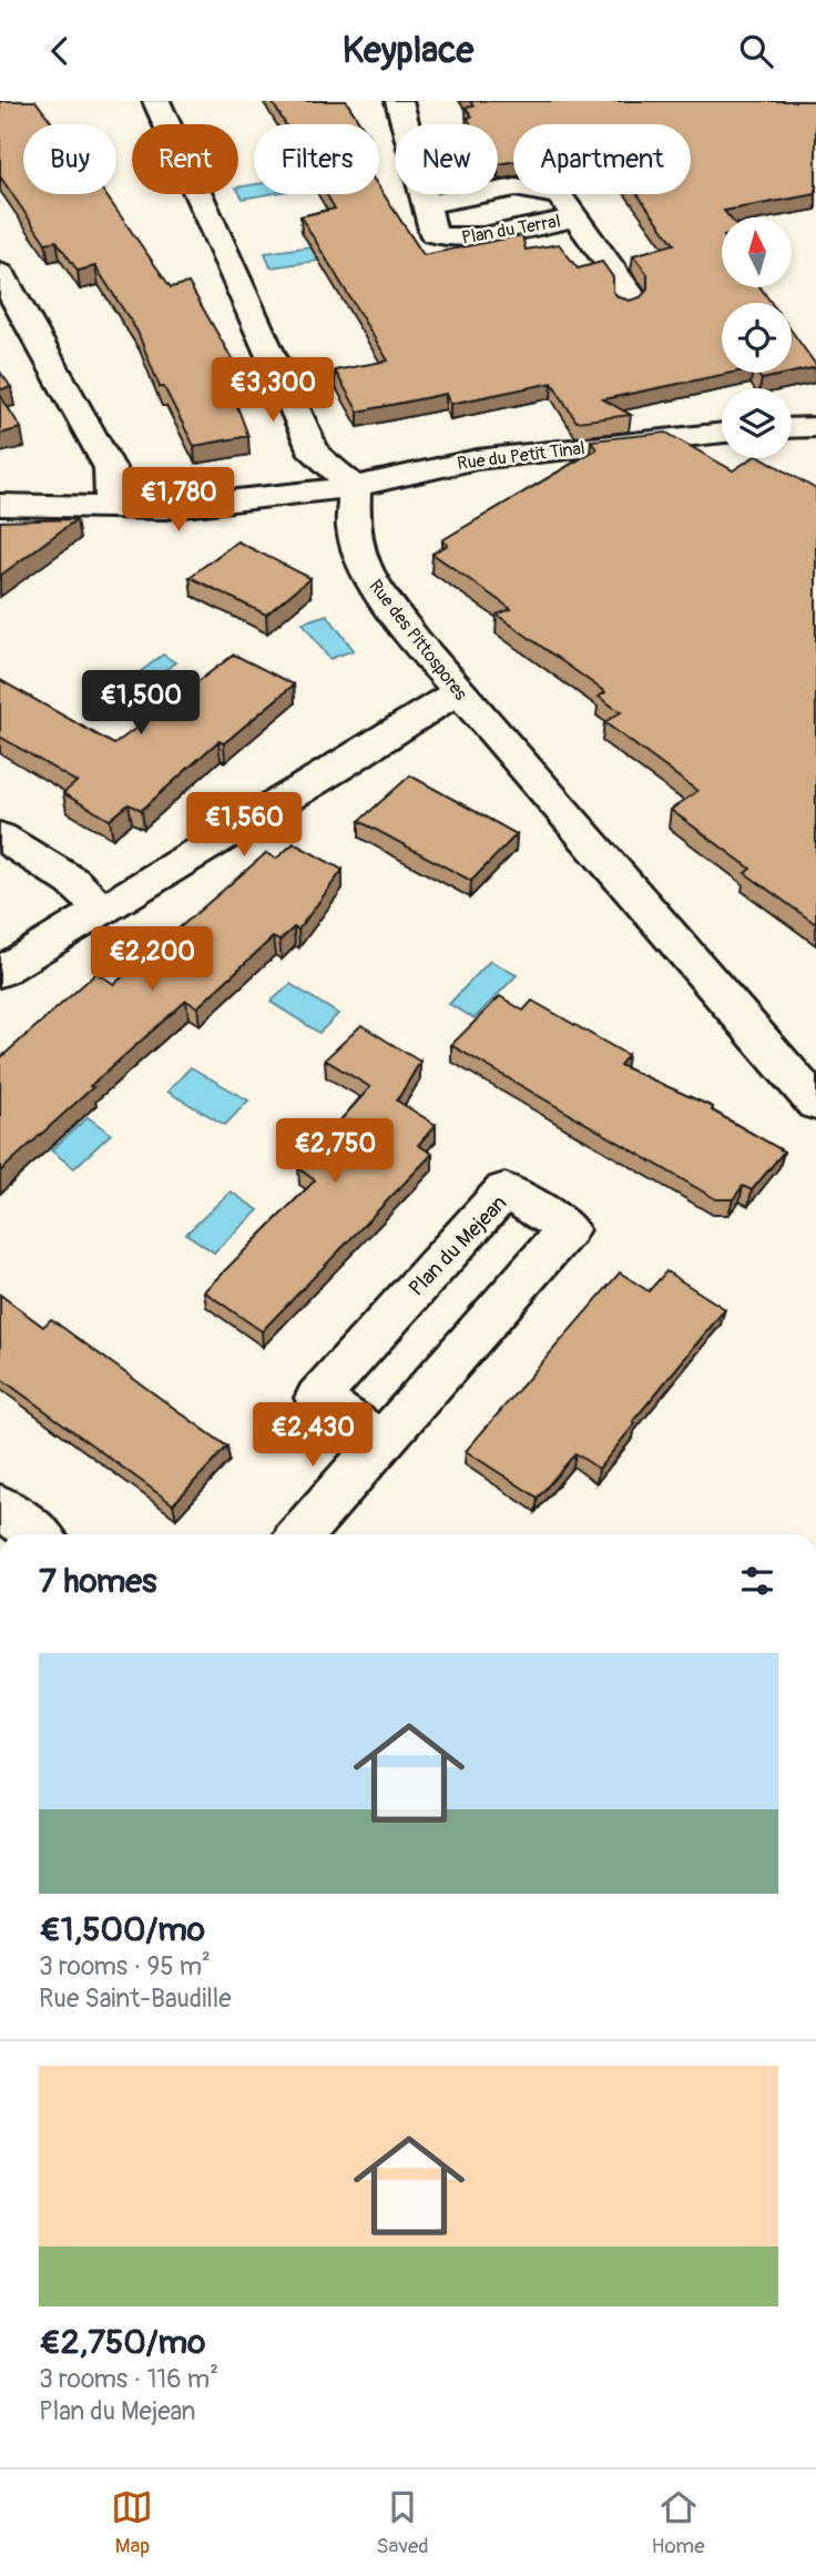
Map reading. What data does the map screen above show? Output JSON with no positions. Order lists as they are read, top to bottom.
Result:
{
  "streets": {
    "street": [
      "Plan du Terral",
      "Rue du Petit Tinal",
      "Rue des Pittospores",
      "Plan du Mejean"
    ]
  },
  "crossings": [
    ["Rue du Petit Tinal", "Rue des Pittospores"]
  ],
  "north": "top",
  "page": {
    "header": "Keyplace",
    "chip": [
      "Buy",
      "Rent",
      "Filters",
      "New",
      "Apartment"
    ],
    "price": [
      "€3,300",
      "€1,780",
      "€1,500",
      "€1,560",
      "€2,200",
      "€2,750",
      "€2,430"
    ],
    "heading": "7 homes",
    "list": [
      {
        "name": "€1,500/mo",
        "note": "3 rooms · 95 m² · Rue Saint-Baudille"
      },
      {
        "name": "€2,750/mo",
        "note": "3 rooms · 116 m² · Plan du Mejean"
      }
    ],
    "tabs": ["Map", "Saved", "Home"]
  }
}
